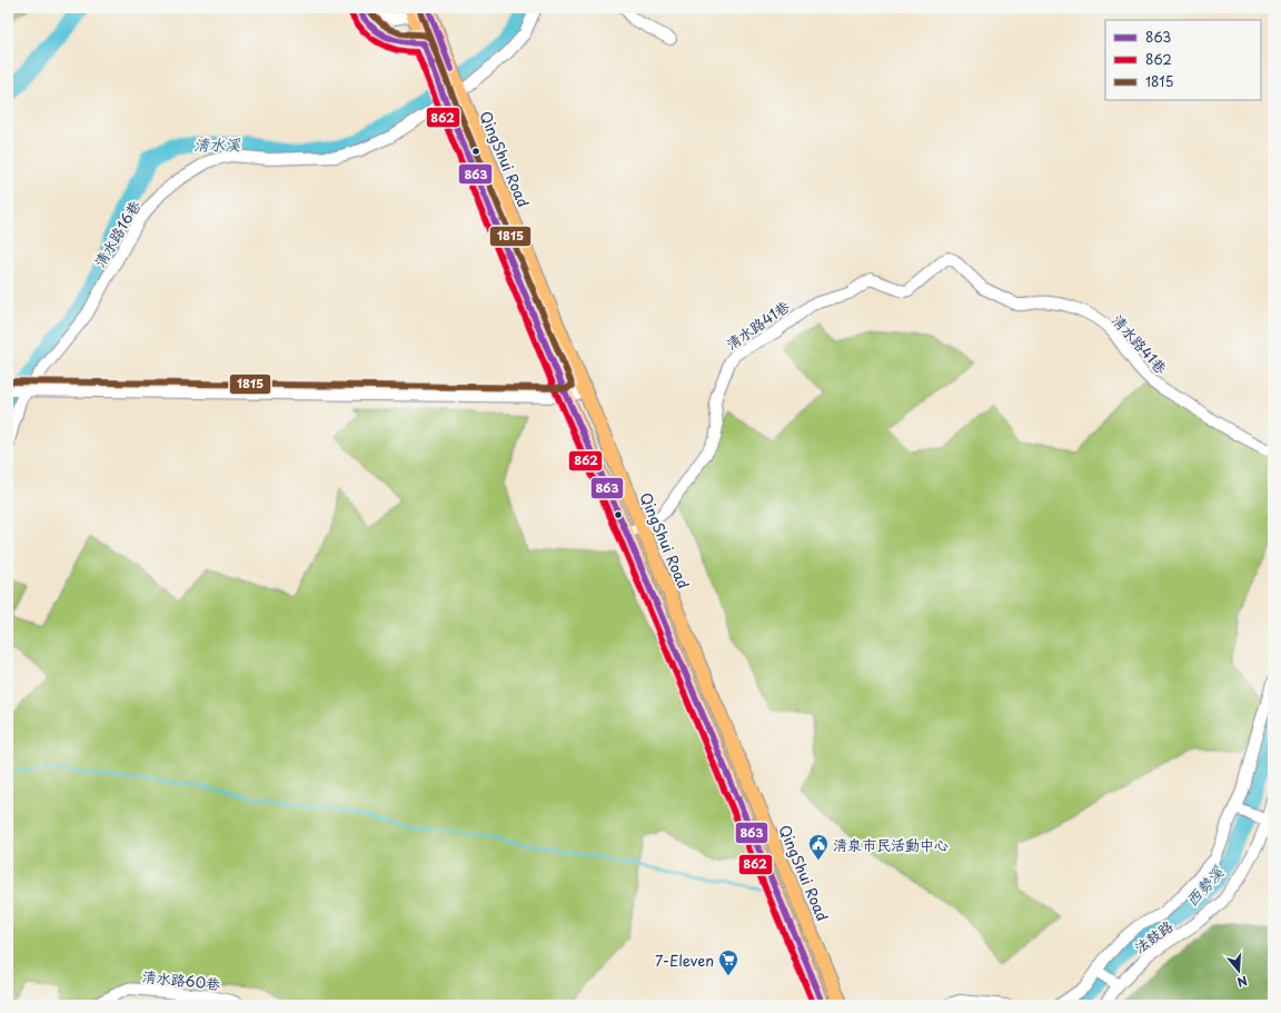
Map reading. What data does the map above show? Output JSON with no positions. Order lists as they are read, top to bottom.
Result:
{
  "streets": {
    "main road": ["QingShui Road"],
    "street": [
      "清水路16巷",
      "清水路41巷",
      "法鼓路",
      "清水路60巷"
    ]
  },
  "crossings": [
    ["QingShui Road", "清水路16巷"],
    ["QingShui Road", "清水路41巷"]
  ],
  "water": ["清水溪", "西勢溪"],
  "places": {
    "public building": ["清泉市民活動中心"],
    "supermarket": ["7-Eleven"]
  },
  "lines": ["transit line 863", "transit line 1815", "transit line 862"],
  "legend": ["863", "862", "1815"],
  "north": "bottom"
}
